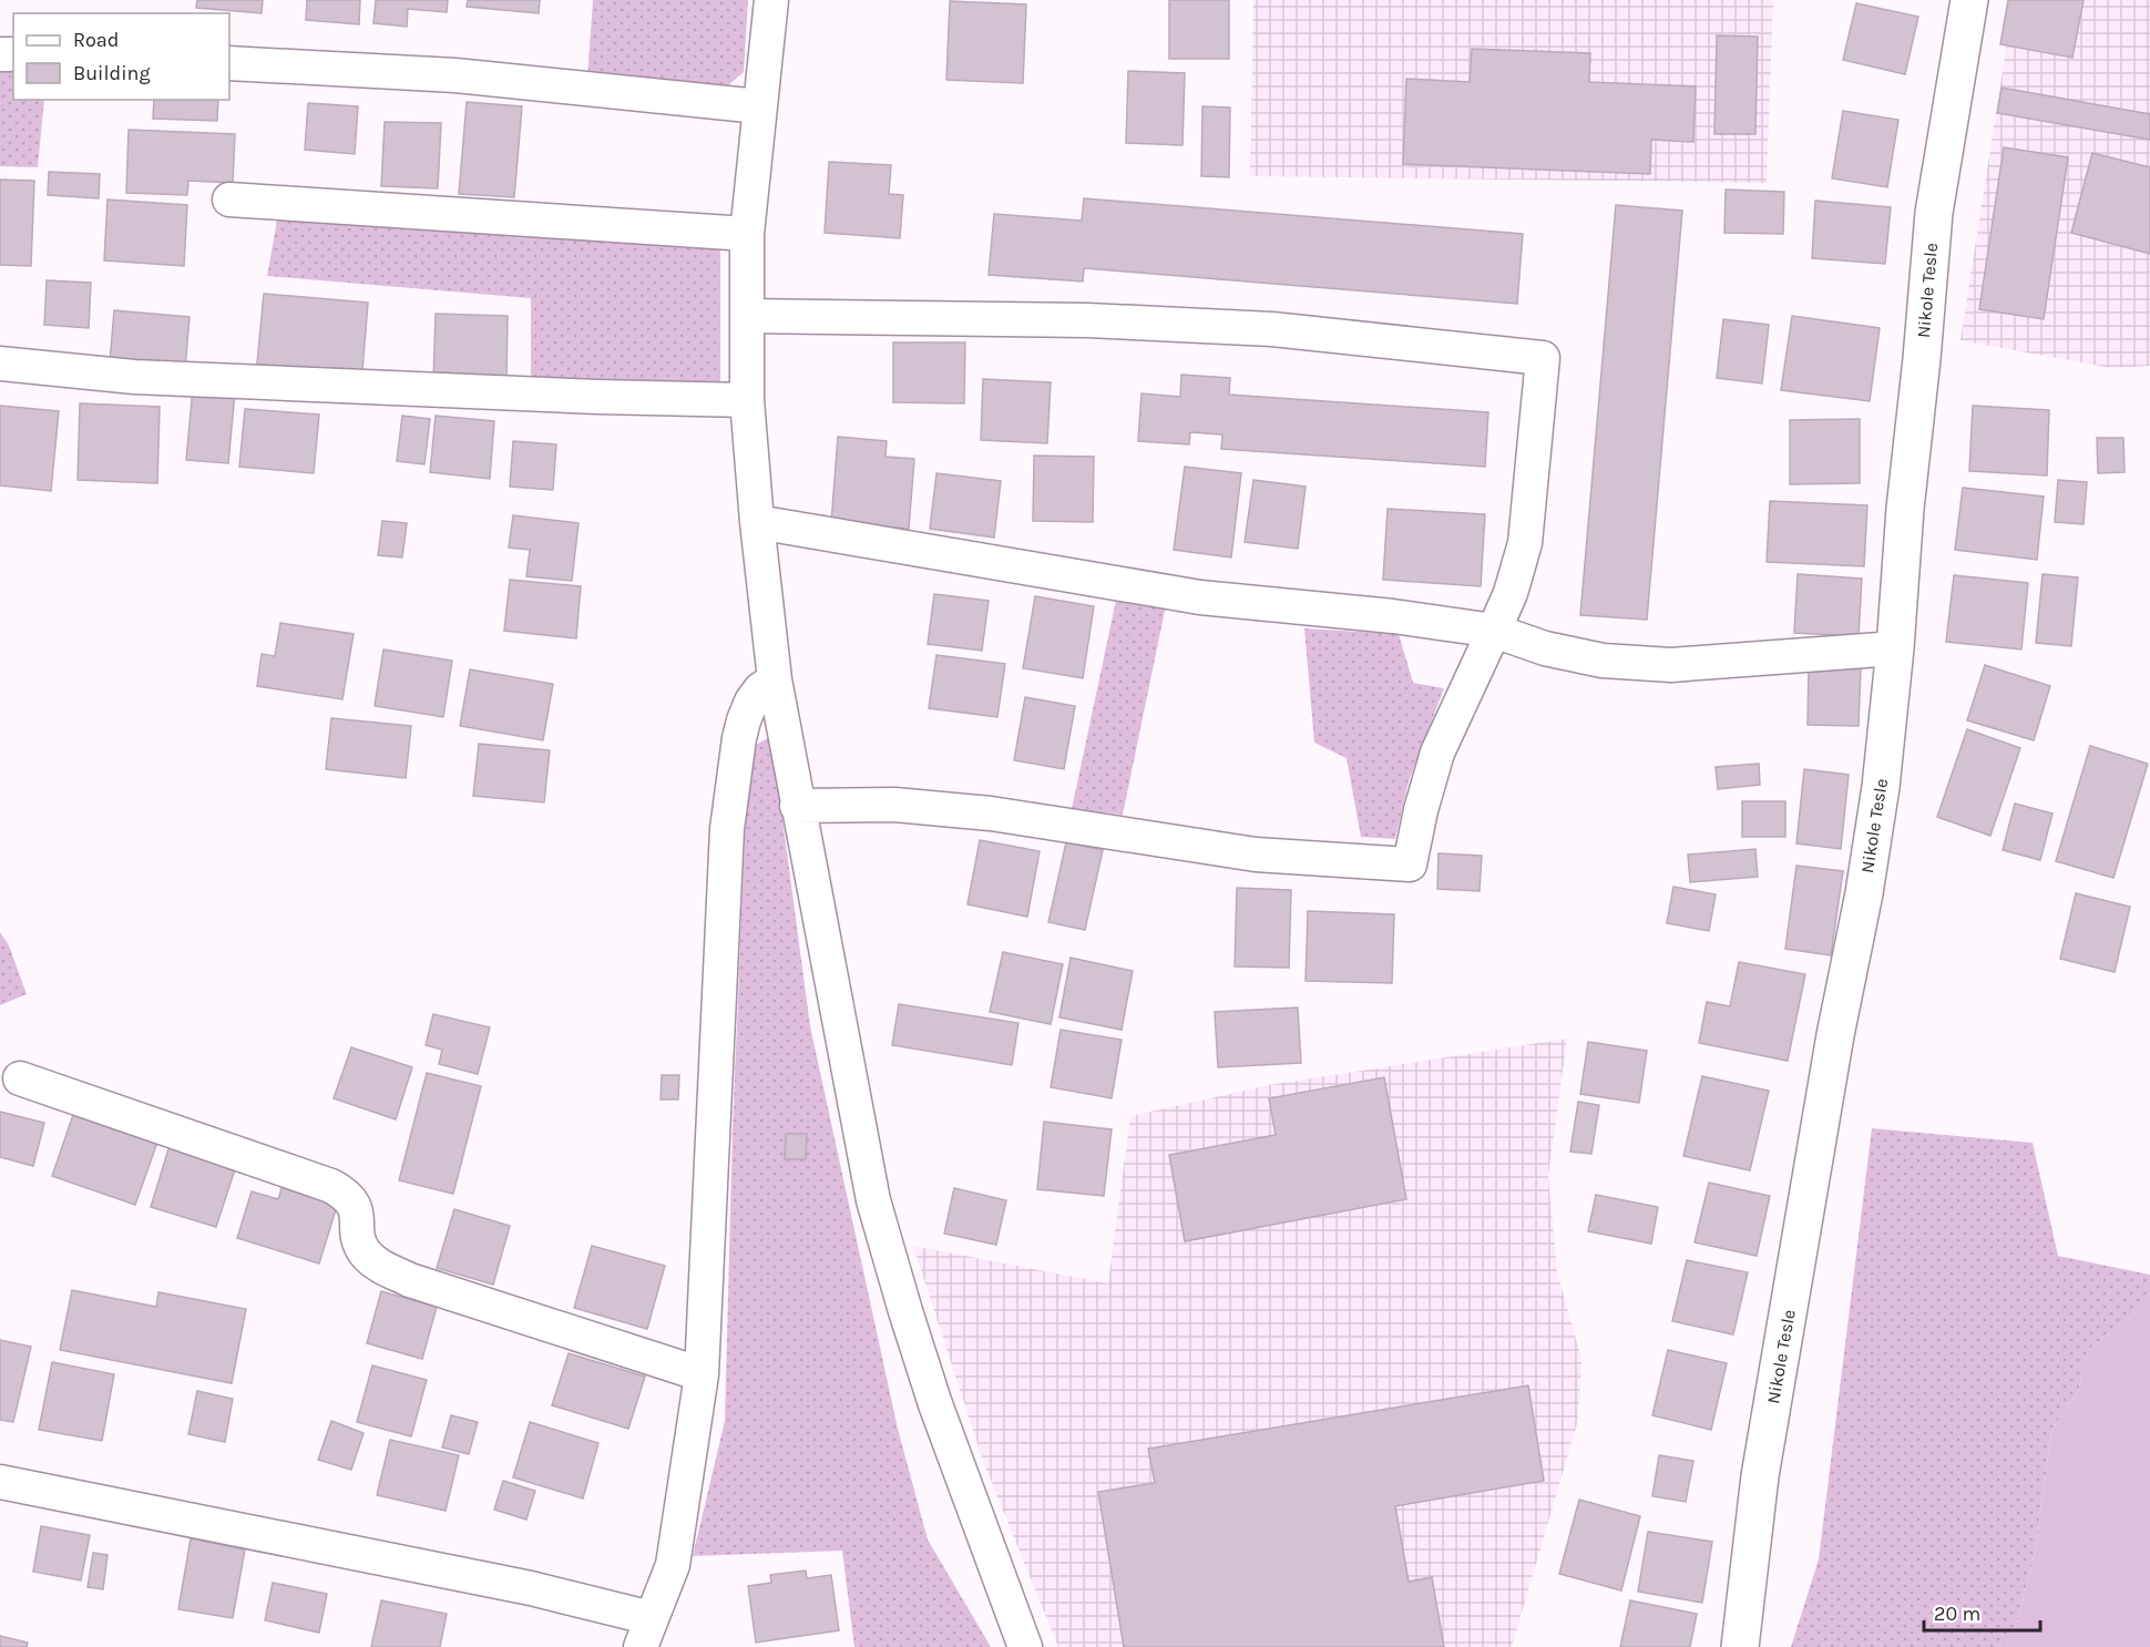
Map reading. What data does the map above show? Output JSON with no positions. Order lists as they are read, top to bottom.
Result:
{
  "streets": {
    "street": ["Nikole Tesle"]
  },
  "legend": ["Road", "Building"],
  "scale_bar": "20 m"
}
